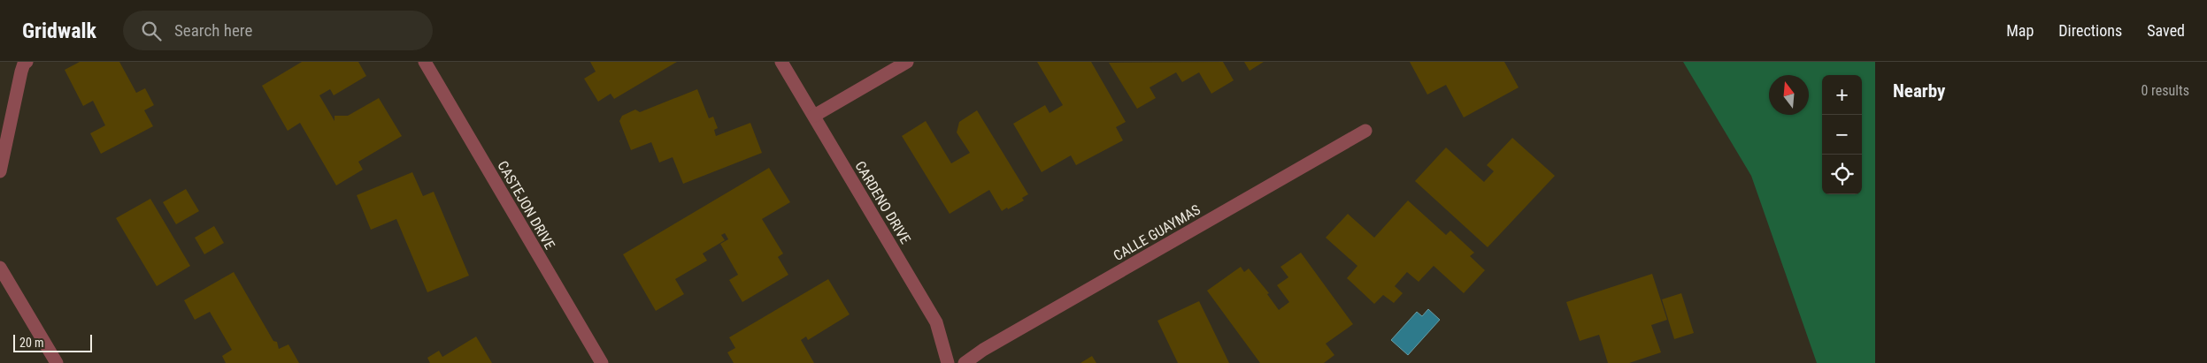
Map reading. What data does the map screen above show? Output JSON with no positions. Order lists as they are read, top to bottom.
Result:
{
  "streets": {
    "street": ["CARDENO DRIVE", "CASTEJON DRIVE", "CALLE GUAYMAS"]
  },
  "scale_bar": "20 m",
  "north": "top",
  "page": {
    "header": "Gridwalk",
    "search": "Search here",
    "nav": ["Map", "Directions", "Saved"],
    "heading": ["Nearby", "0 results"],
    "map_buttons": ["+", "−"],
    "scale": "20 m"
  }
}
